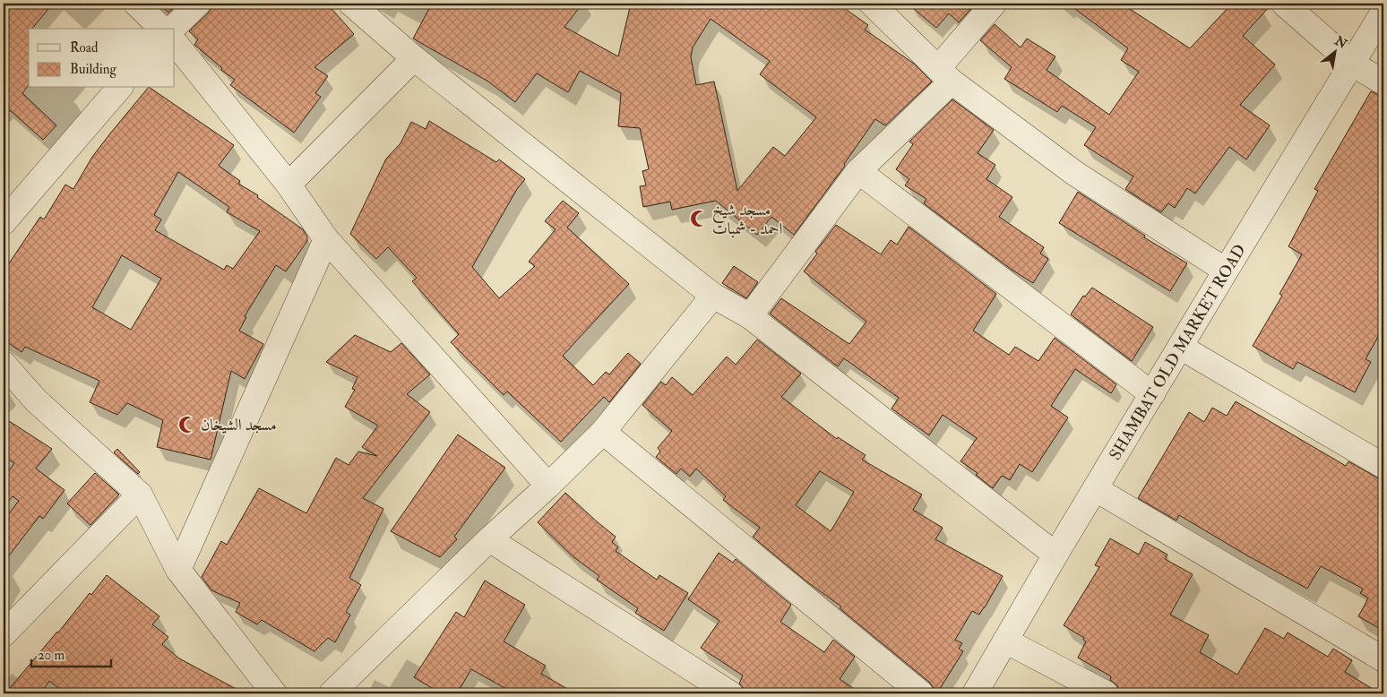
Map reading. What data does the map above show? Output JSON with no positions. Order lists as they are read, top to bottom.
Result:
{
  "streets": {
    "street": ["SHAMBAT OLD MARKET ROAD"]
  },
  "places": {
    "mosque": ["مسجد شيخ احمد - شمبات", "مسجد الشيخان"]
  },
  "legend": ["Road", "Building"],
  "scale_bar": "20 m",
  "north": "top right"
}
